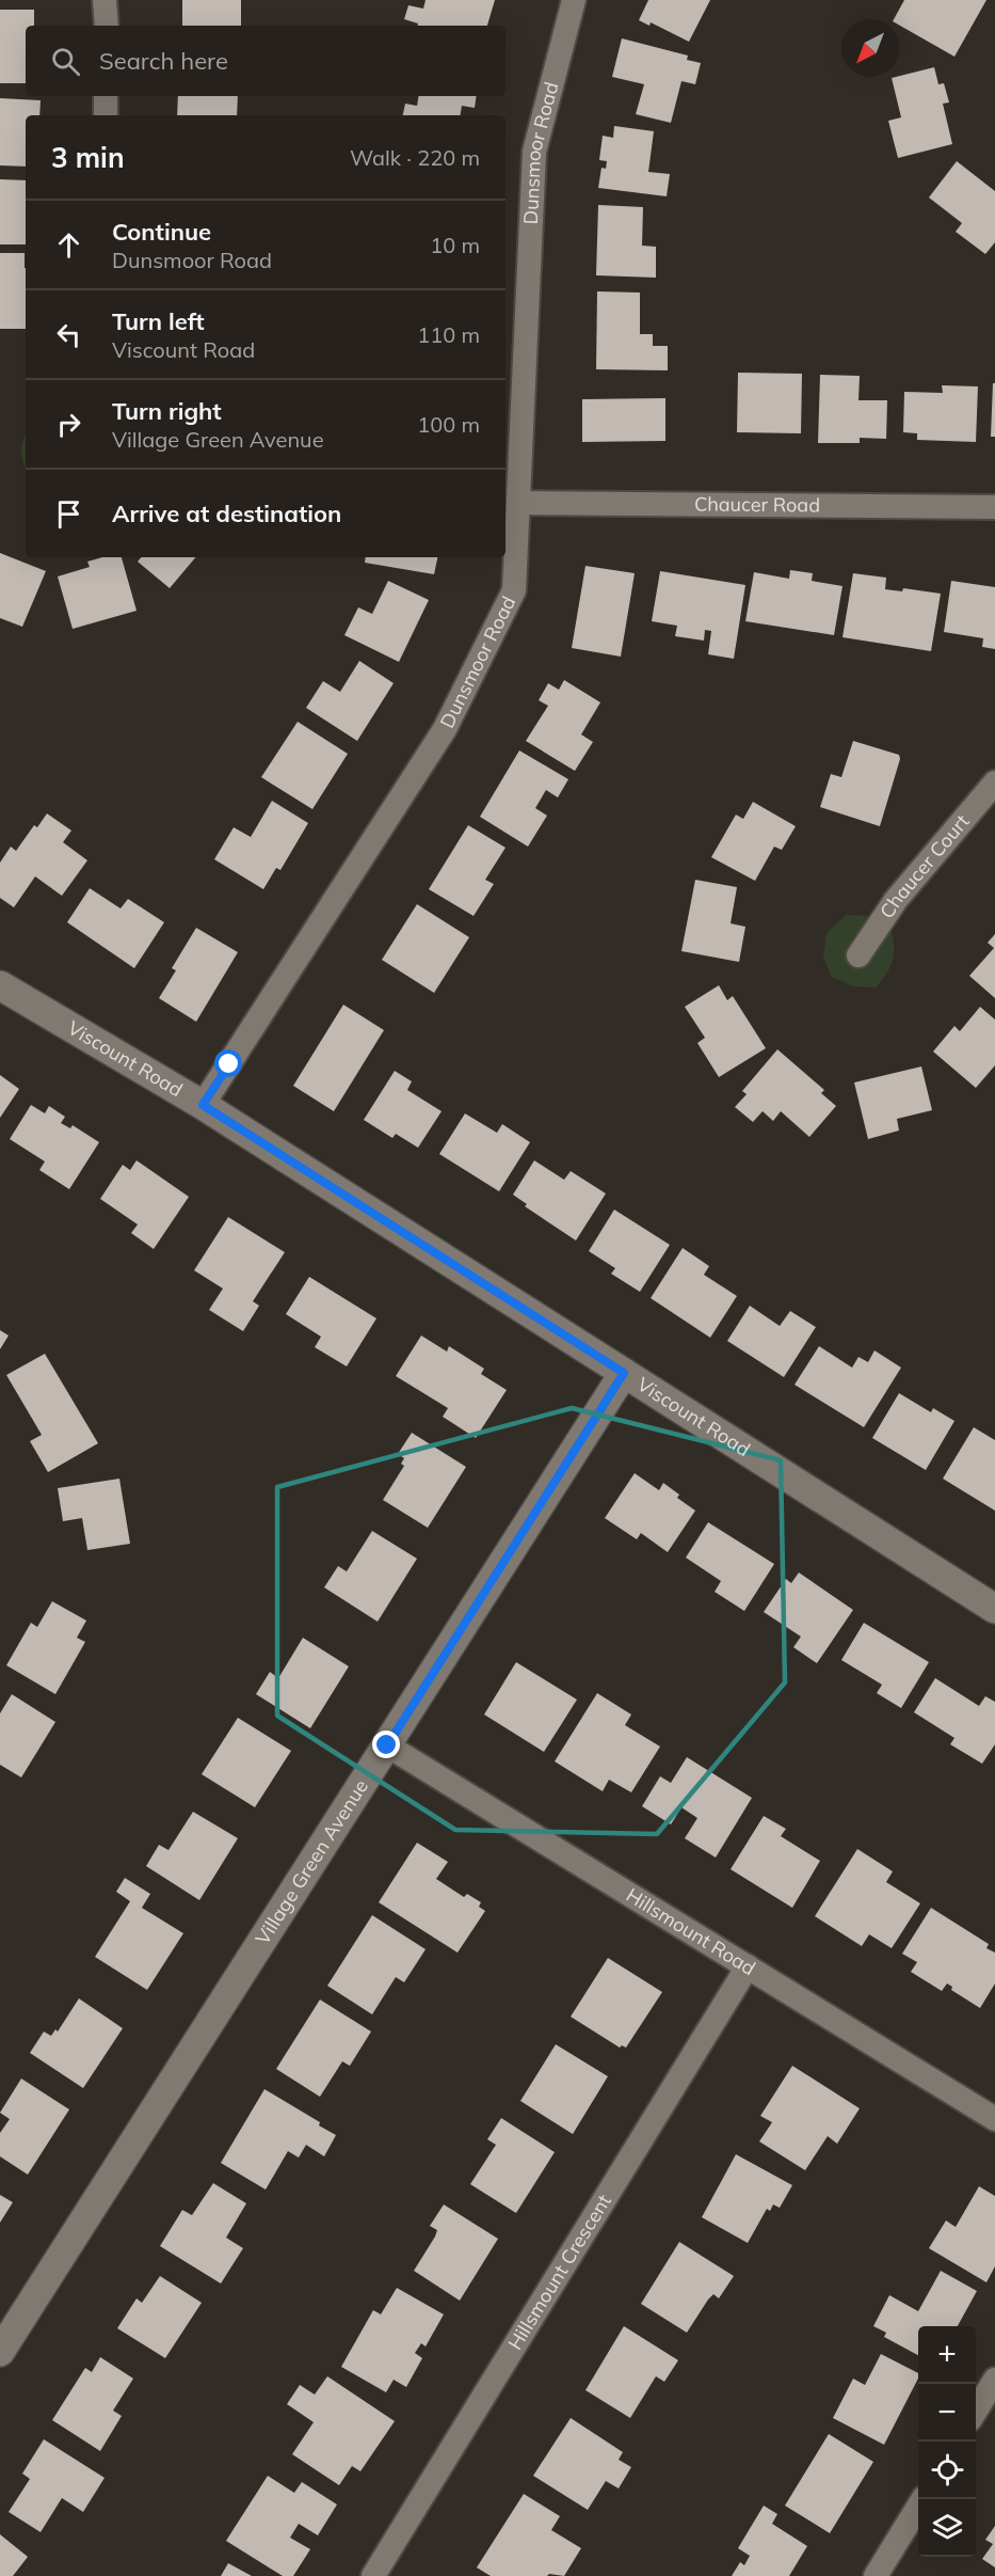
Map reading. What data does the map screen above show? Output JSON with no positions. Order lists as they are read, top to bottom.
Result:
{
  "streets": {
    "street": [
      "Dunsmoor Road",
      "Chaucer Road",
      "Chaucer Court",
      "Viscount Road",
      "Village Green Avenue",
      "Hillsmount Road",
      "Hillsmount Crescent"
    ]
  },
  "crossings": [
    ["Dunsmoor Road", "Chaucer Road"],
    ["Dunsmoor Road", "Viscount Road"],
    ["Viscount Road", "Village Green Avenue"],
    ["Village Green Avenue", "Hillsmount Road"],
    ["Hillsmount Road", "Hillsmount Crescent"]
  ],
  "north": "bottom left",
  "page": {
    "search": "Search here",
    "heading": ["3 min", "Walk · 220 m"],
    "list": [
      ["Continue", "Dunsmoor Road", "10 m"],
      ["Turn left", "Viscount Road", "110 m"],
      ["Turn right", "Village Green Avenue", "100 m"],
      "Arrive at destination"
    ],
    "map_buttons": ["+", "−"]
  }
}
